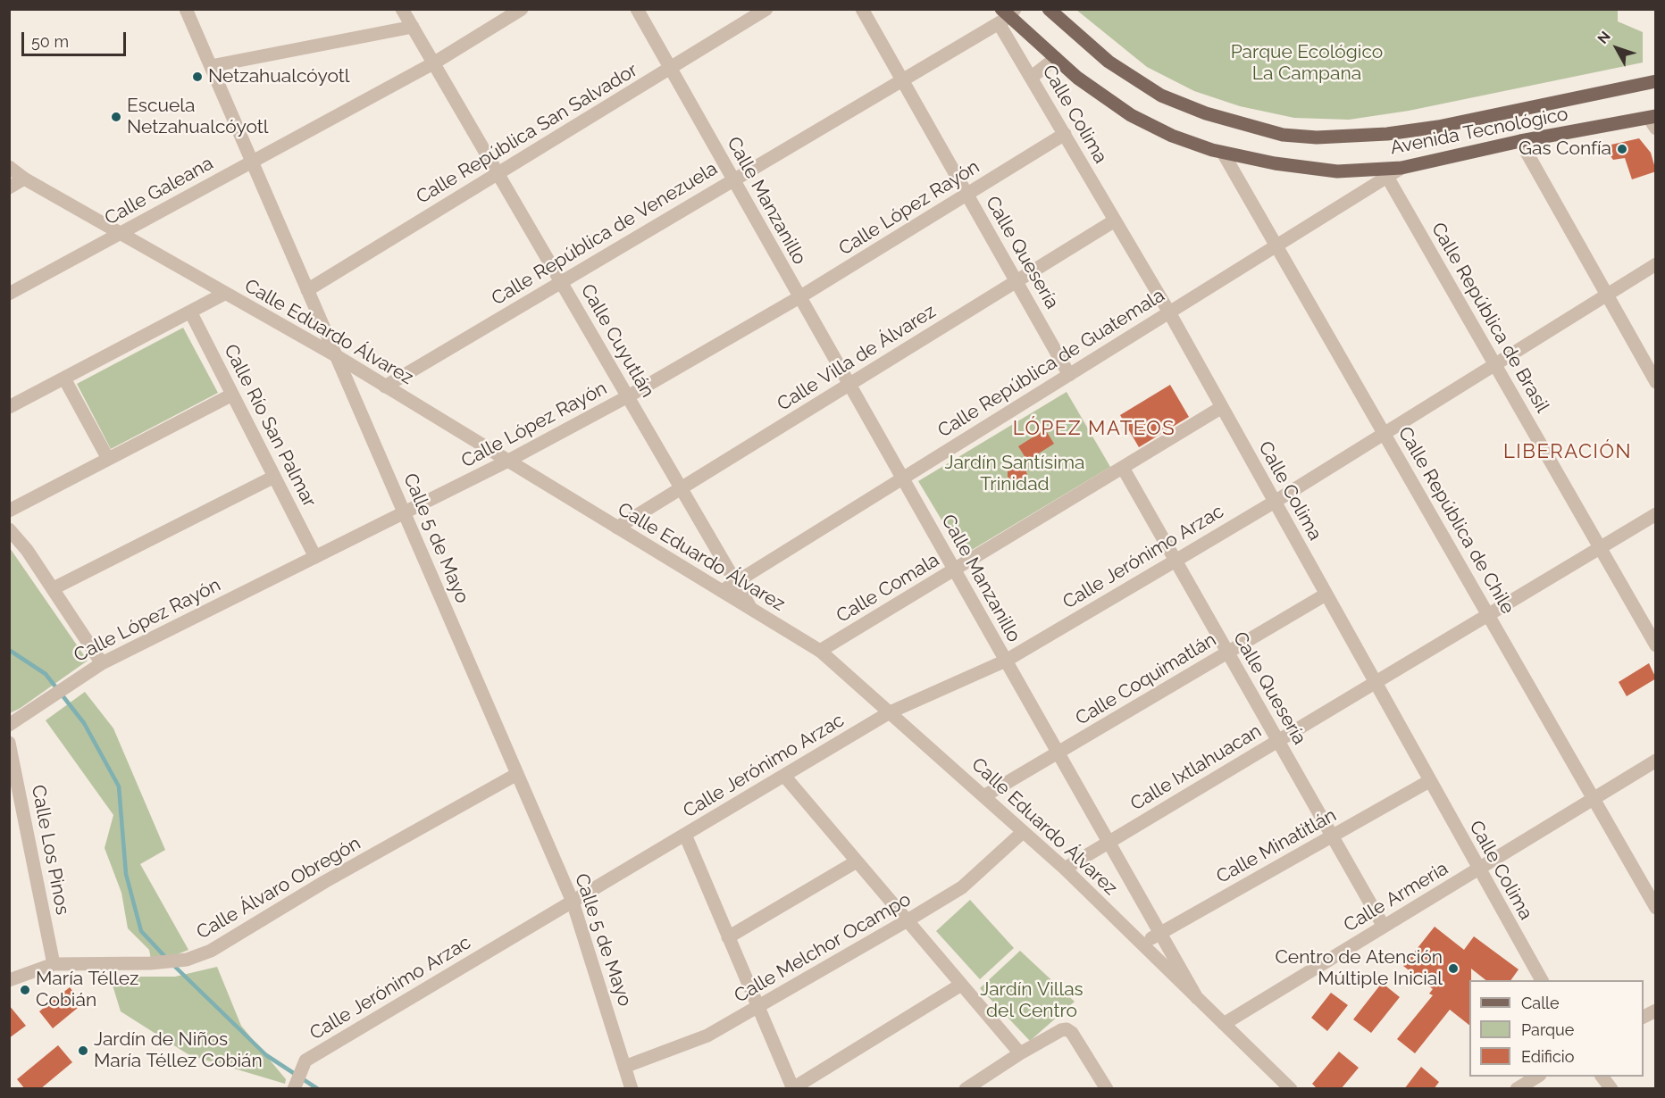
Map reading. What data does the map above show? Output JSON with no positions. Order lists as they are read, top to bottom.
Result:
{
  "streets": {
    "main road": ["Avenida Tecnológico"],
    "street": [
      "Calle Colima",
      "Calle República San Salvador",
      "Calle Galeana",
      "Calle Manzanillo",
      "Calle López Rayón",
      "Calle República de Venezuela",
      "Calle Quesería",
      "Calle República de Brasil",
      "Calle Eduardo Álvarez",
      "Calle Cuyutlán",
      "Calle Villa de Álvarez",
      "Calle República de Guatemala",
      "Calle Río San Palmar",
      "Calle República de Chile",
      "Calle 5 de Mayo",
      "Calle Jerónimo Arzac",
      "Calle Comala",
      "Calle Coquimatlán",
      "Calle Ixtlahuacan",
      "Calle Minatitlán",
      "Calle Los Pinos",
      "Calle Álvaro Obregón",
      "Calle Armeria",
      "Calle Melchor Ocampo"
    ]
  },
  "crossings": [
    ["Calle Colima", "Avenida Tecnológico"],
    ["Calle Colima", "Calle López Rayón"],
    ["Calle Colima", "Calle República de Venezuela"],
    ["Calle Colima", "Calle Villa de Álvarez"],
    ["Calle Colima", "Calle República de Guatemala"],
    ["Calle Colima", "Calle Jerónimo Arzac"],
    ["Calle Colima", "Calle Comala"],
    ["Calle Colima", "Calle Coquimatlán"],
    ["Calle Colima", "Calle Ixtlahuacan"],
    ["Calle Colima", "Calle Minatitlán"],
    ["Calle Colima", "Calle Armeria"],
    ["Avenida Tecnológico", "Calle República de Venezuela"],
    ["Avenida Tecnológico", "Calle República de Guatemala"],
    ["Avenida Tecnológico", "Calle República de Chile"],
    ["Calle República San Salvador", "Calle Manzanillo"],
    ["Calle República San Salvador", "Calle Cuyutlán"],
    ["Calle República San Salvador", "Calle 5 de Mayo"],
    ["Calle Galeana", "Calle Eduardo Álvarez"],
    ["Calle Galeana", "Calle Cuyutlán"],
    ["Calle Galeana", "Calle 5 de Mayo"],
    ["Calle Manzanillo", "Calle López Rayón"],
    ["Calle Manzanillo", "Calle República de Venezuela"],
    ["Calle Manzanillo", "Calle Eduardo Álvarez"],
    ["Calle Manzanillo", "Calle Villa de Álvarez"],
    ["Calle Manzanillo", "Calle República de Guatemala"],
    ["Calle Manzanillo", "Calle Jerónimo Arzac"],
    ["Calle Manzanillo", "Calle Comala"],
    ["Calle Manzanillo", "Calle Coquimatlán"],
    ["Calle Manzanillo", "Calle Ixtlahuacan"],
    ["Calle Manzanillo", "Calle Minatitlán"],
    ["Calle López Rayón", "Calle Quesería"],
    ["Calle López Rayón", "Calle Eduardo Álvarez"],
    ["Calle López Rayón", "Calle Cuyutlán"],
    ["Calle López Rayón", "Calle Río San Palmar"],
    ["Calle López Rayón", "Calle 5 de Mayo"],
    ["Calle República de Venezuela", "Calle Quesería"],
    ["Calle República de Venezuela", "Calle Eduardo Álvarez"],
    ["Calle República de Venezuela", "Calle Cuyutlán"],
    ["Calle Quesería", "Calle Villa de Álvarez"],
    ["Calle Quesería", "Calle República de Guatemala"],
    ["Calle Quesería", "Calle Jerónimo Arzac"],
    ["Calle Quesería", "Calle Comala"],
    ["Calle Quesería", "Calle Coquimatlán"],
    ["Calle Quesería", "Calle Ixtlahuacan"],
    ["Calle Quesería", "Calle Minatitlán"],
    ["Calle Quesería", "Calle Armeria"],
    ["Calle República de Brasil", "Calle República de Guatemala"],
    ["Calle República de Brasil", "Calle Jerónimo Arzac"],
    ["Calle República de Brasil", "Calle Ixtlahuacan"],
    ["Calle Eduardo Álvarez", "Calle Cuyutlán"],
    ["Calle Eduardo Álvarez", "Calle Villa de Álvarez"],
    ["Calle Eduardo Álvarez", "Calle República de Guatemala"],
    ["Calle Eduardo Álvarez", "Calle 5 de Mayo"],
    ["Calle Eduardo Álvarez", "Calle Jerónimo Arzac"],
    ["Calle Eduardo Álvarez", "Calle Comala"],
    ["Calle Eduardo Álvarez", "Calle Coquimatlán"],
    ["Calle Eduardo Álvarez", "Calle Ixtlahuacan"],
    ["Calle Eduardo Álvarez", "Calle Minatitlán"],
    ["Calle Eduardo Álvarez", "Calle Armeria"],
    ["Calle Eduardo Álvarez", "Calle Melchor Ocampo"],
    ["Calle Cuyutlán", "Calle Villa de Álvarez"],
    ["Calle Cuyutlán", "Calle República de Guatemala"],
    ["Calle República de Guatemala", "Calle República de Chile"],
    ["Calle República de Chile", "Calle Jerónimo Arzac"],
    ["Calle República de Chile", "Calle Ixtlahuacan"],
    ["Calle República de Chile", "Calle Armeria"],
    ["Calle 5 de Mayo", "Calle Jerónimo Arzac"],
    ["Calle 5 de Mayo", "Calle Álvaro Obregón"],
    ["Calle 5 de Mayo", "Calle Melchor Ocampo"],
    ["Calle Los Pinos", "Calle Álvaro Obregón"]
  ],
  "districts": ["LÓPEZ MATEOS", "LIBERACIÓN"],
  "parks": ["Parque Ecológico La Campana", "Jardín Santísima Trinidad", "Jardín Villas del Centro"],
  "places": [
    "Netzahualcóyotl",
    "Escuela Netzahualcóyotl",
    "Gas Confía",
    "Centro de Atención Múltiple Inicial",
    "María Téllez Cobián",
    "Jardín de Niños María Téllez Cobián"
  ],
  "legend": ["Calle", "Parque", "Edificio"],
  "scale_bar": "50 m",
  "north": "top left"
}
